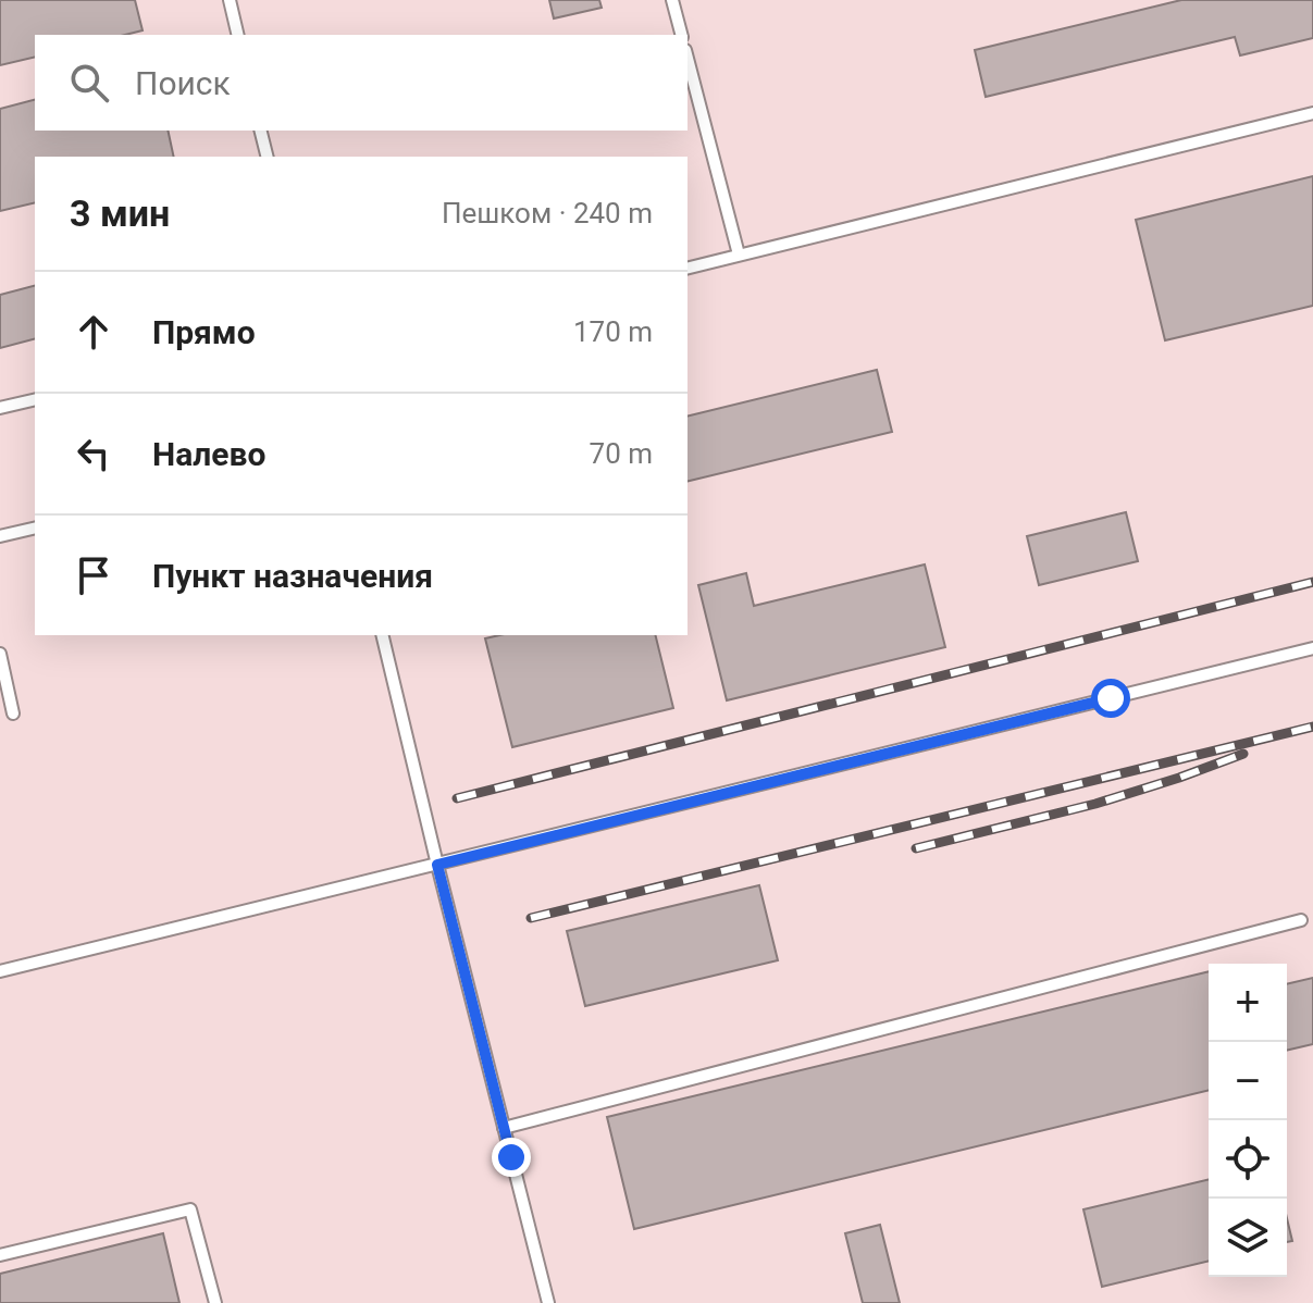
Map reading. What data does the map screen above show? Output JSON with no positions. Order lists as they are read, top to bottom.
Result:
{
  "page": {
    "search": "Поиск",
    "heading": ["3 мин", "Пешком · 240 m"],
    "list": [
      ["Прямо", "170 m"],
      ["Налево", "70 m"],
      "Пункт назначения"
    ],
    "map_buttons": ["+", "−"]
  }
}
